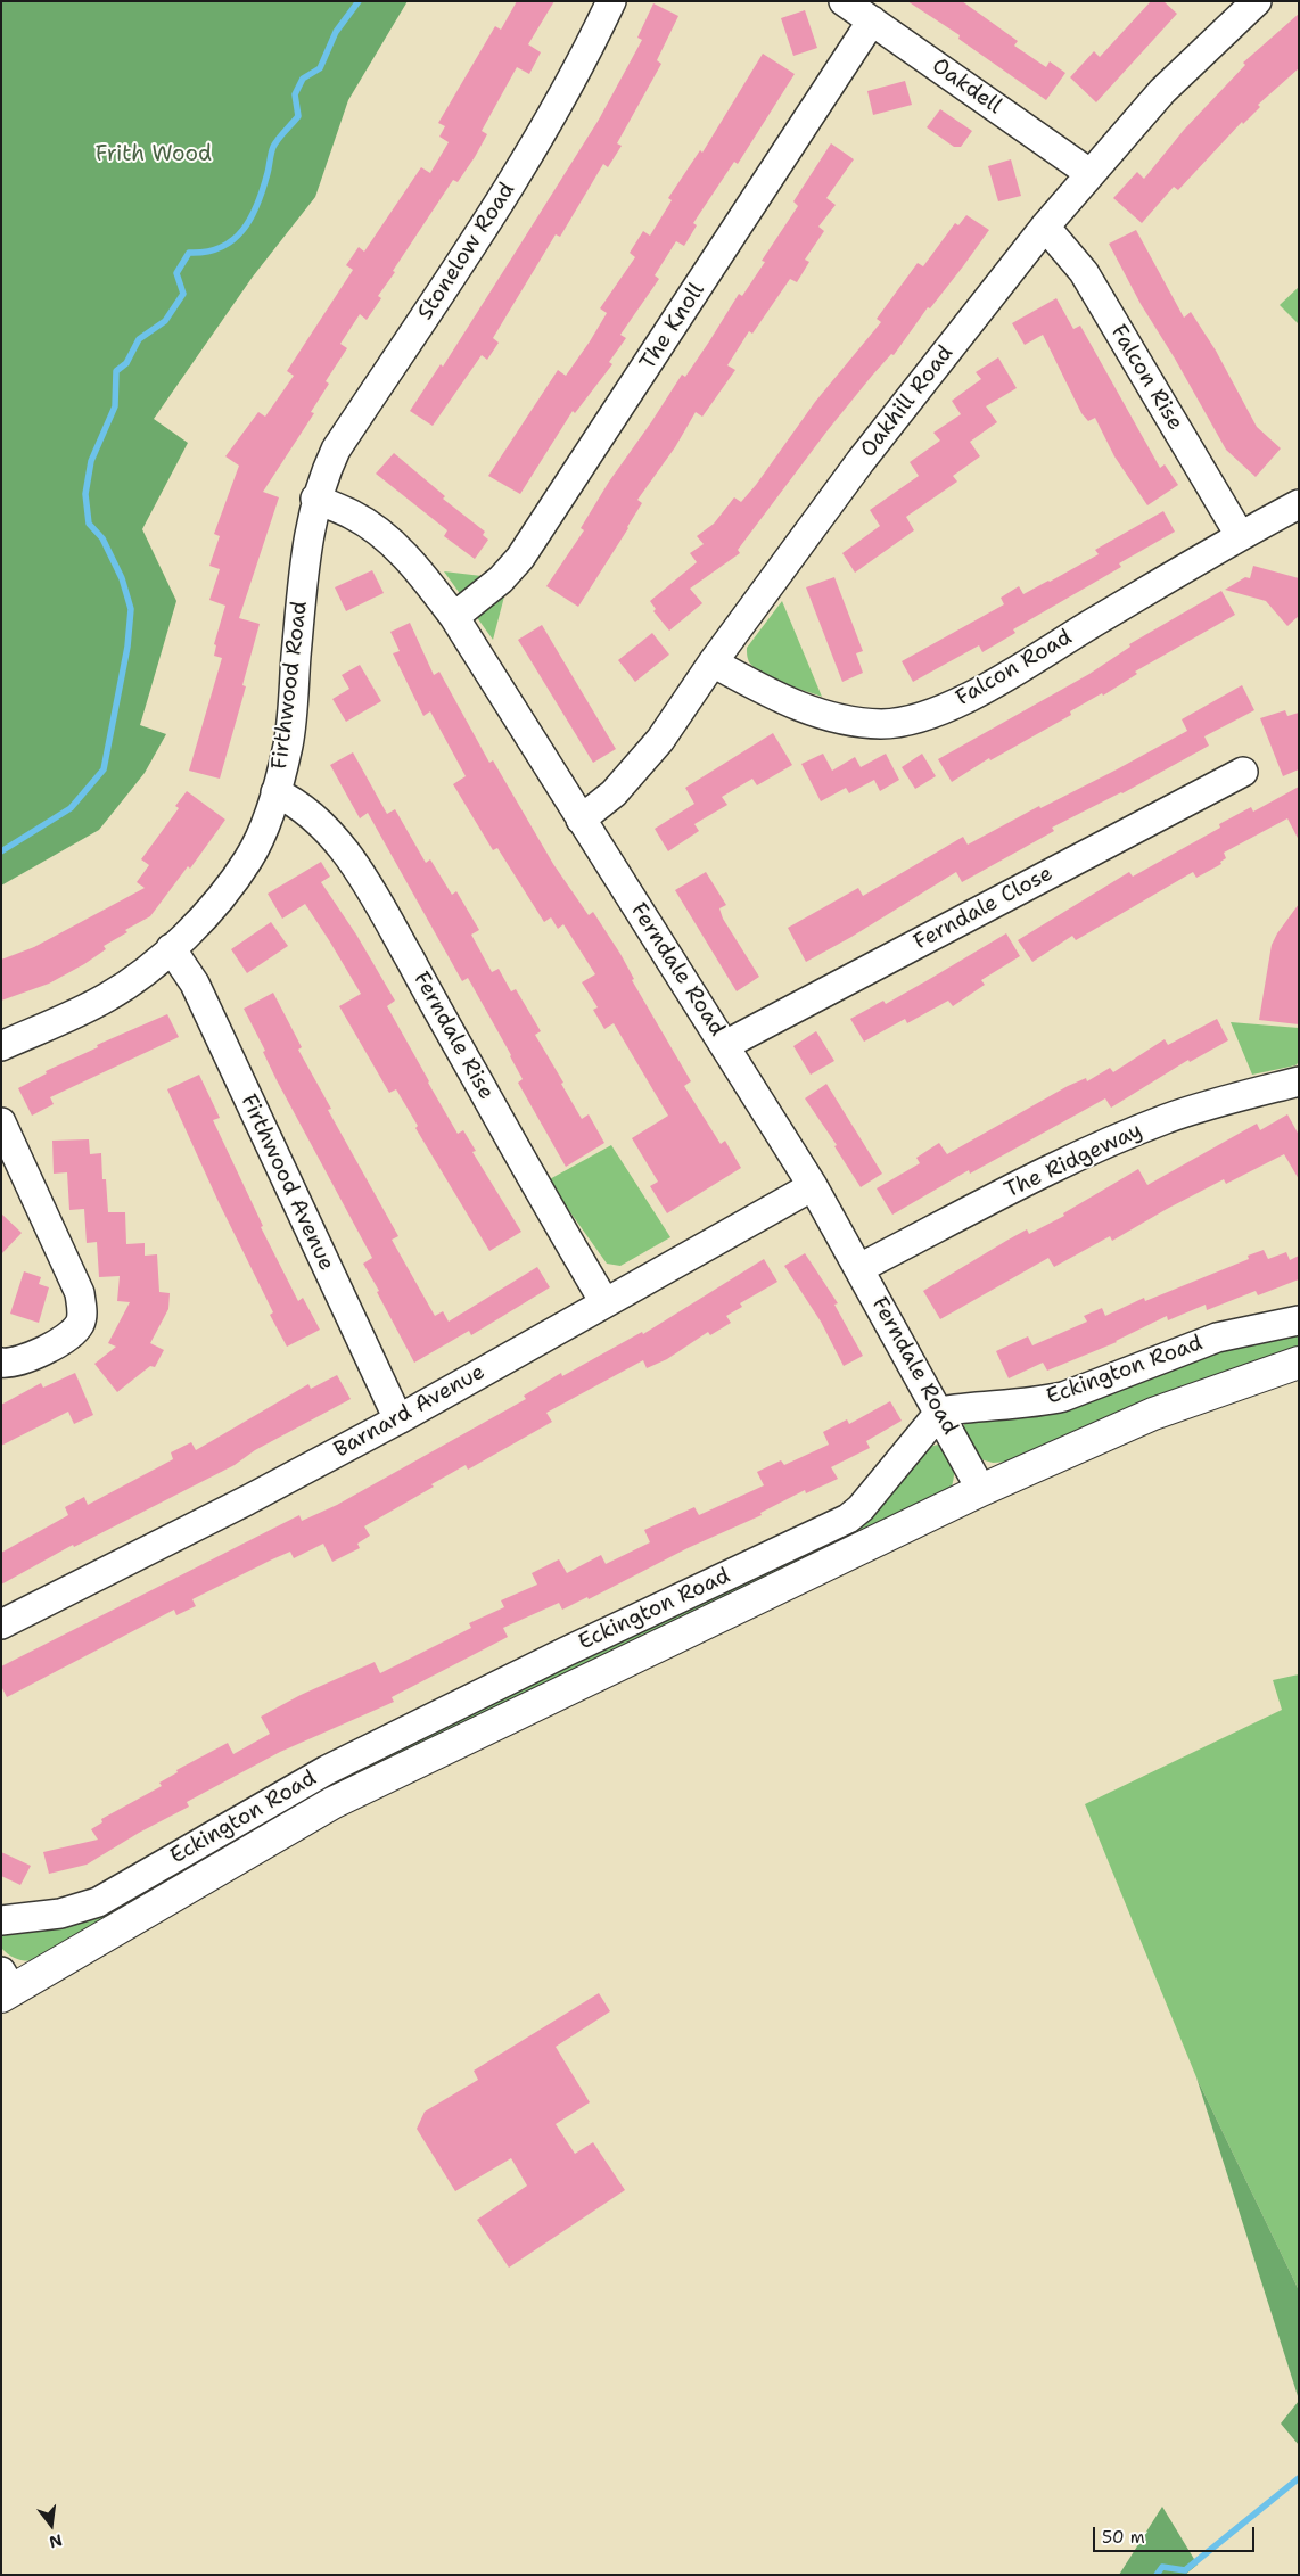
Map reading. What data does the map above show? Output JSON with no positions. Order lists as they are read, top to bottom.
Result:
{
  "streets": {
    "main road": ["Eckington Road"],
    "street": [
      "Oakdell",
      "Stonelow Road",
      "The Knoll",
      "Falcon Rise",
      "Oakhill Road",
      "Falcon Road",
      "Firthwood Road",
      "Ferndale Close",
      "Ferndale Road",
      "Ferndale Rise",
      "The Ridgeway",
      "Firthwood Avenue",
      "Barnard Avenue"
    ]
  },
  "crossings": [
    ["Oakdell", "The Knoll"],
    ["Oakdell", "Oakhill Road"],
    ["Stonelow Road", "Firthwood Road"],
    ["Stonelow Road", "Ferndale Road"],
    ["The Knoll", "Ferndale Road"],
    ["Falcon Rise", "Oakhill Road"],
    ["Falcon Rise", "Falcon Road"],
    ["Oakhill Road", "Falcon Road"],
    ["Oakhill Road", "Ferndale Road"],
    ["Firthwood Road", "Ferndale Road"],
    ["Firthwood Road", "Ferndale Rise"],
    ["Firthwood Road", "Firthwood Avenue"],
    ["Ferndale Close", "Ferndale Road"],
    ["Ferndale Road", "The Ridgeway"],
    ["Ferndale Road", "Eckington Road"],
    ["Ferndale Road", "Barnard Avenue"],
    ["Ferndale Rise", "Barnard Avenue"],
    ["Firthwood Avenue", "Barnard Avenue"]
  ],
  "parks": ["Frith Wood"],
  "scale_bar": "50 m",
  "north": "bottom"
}
